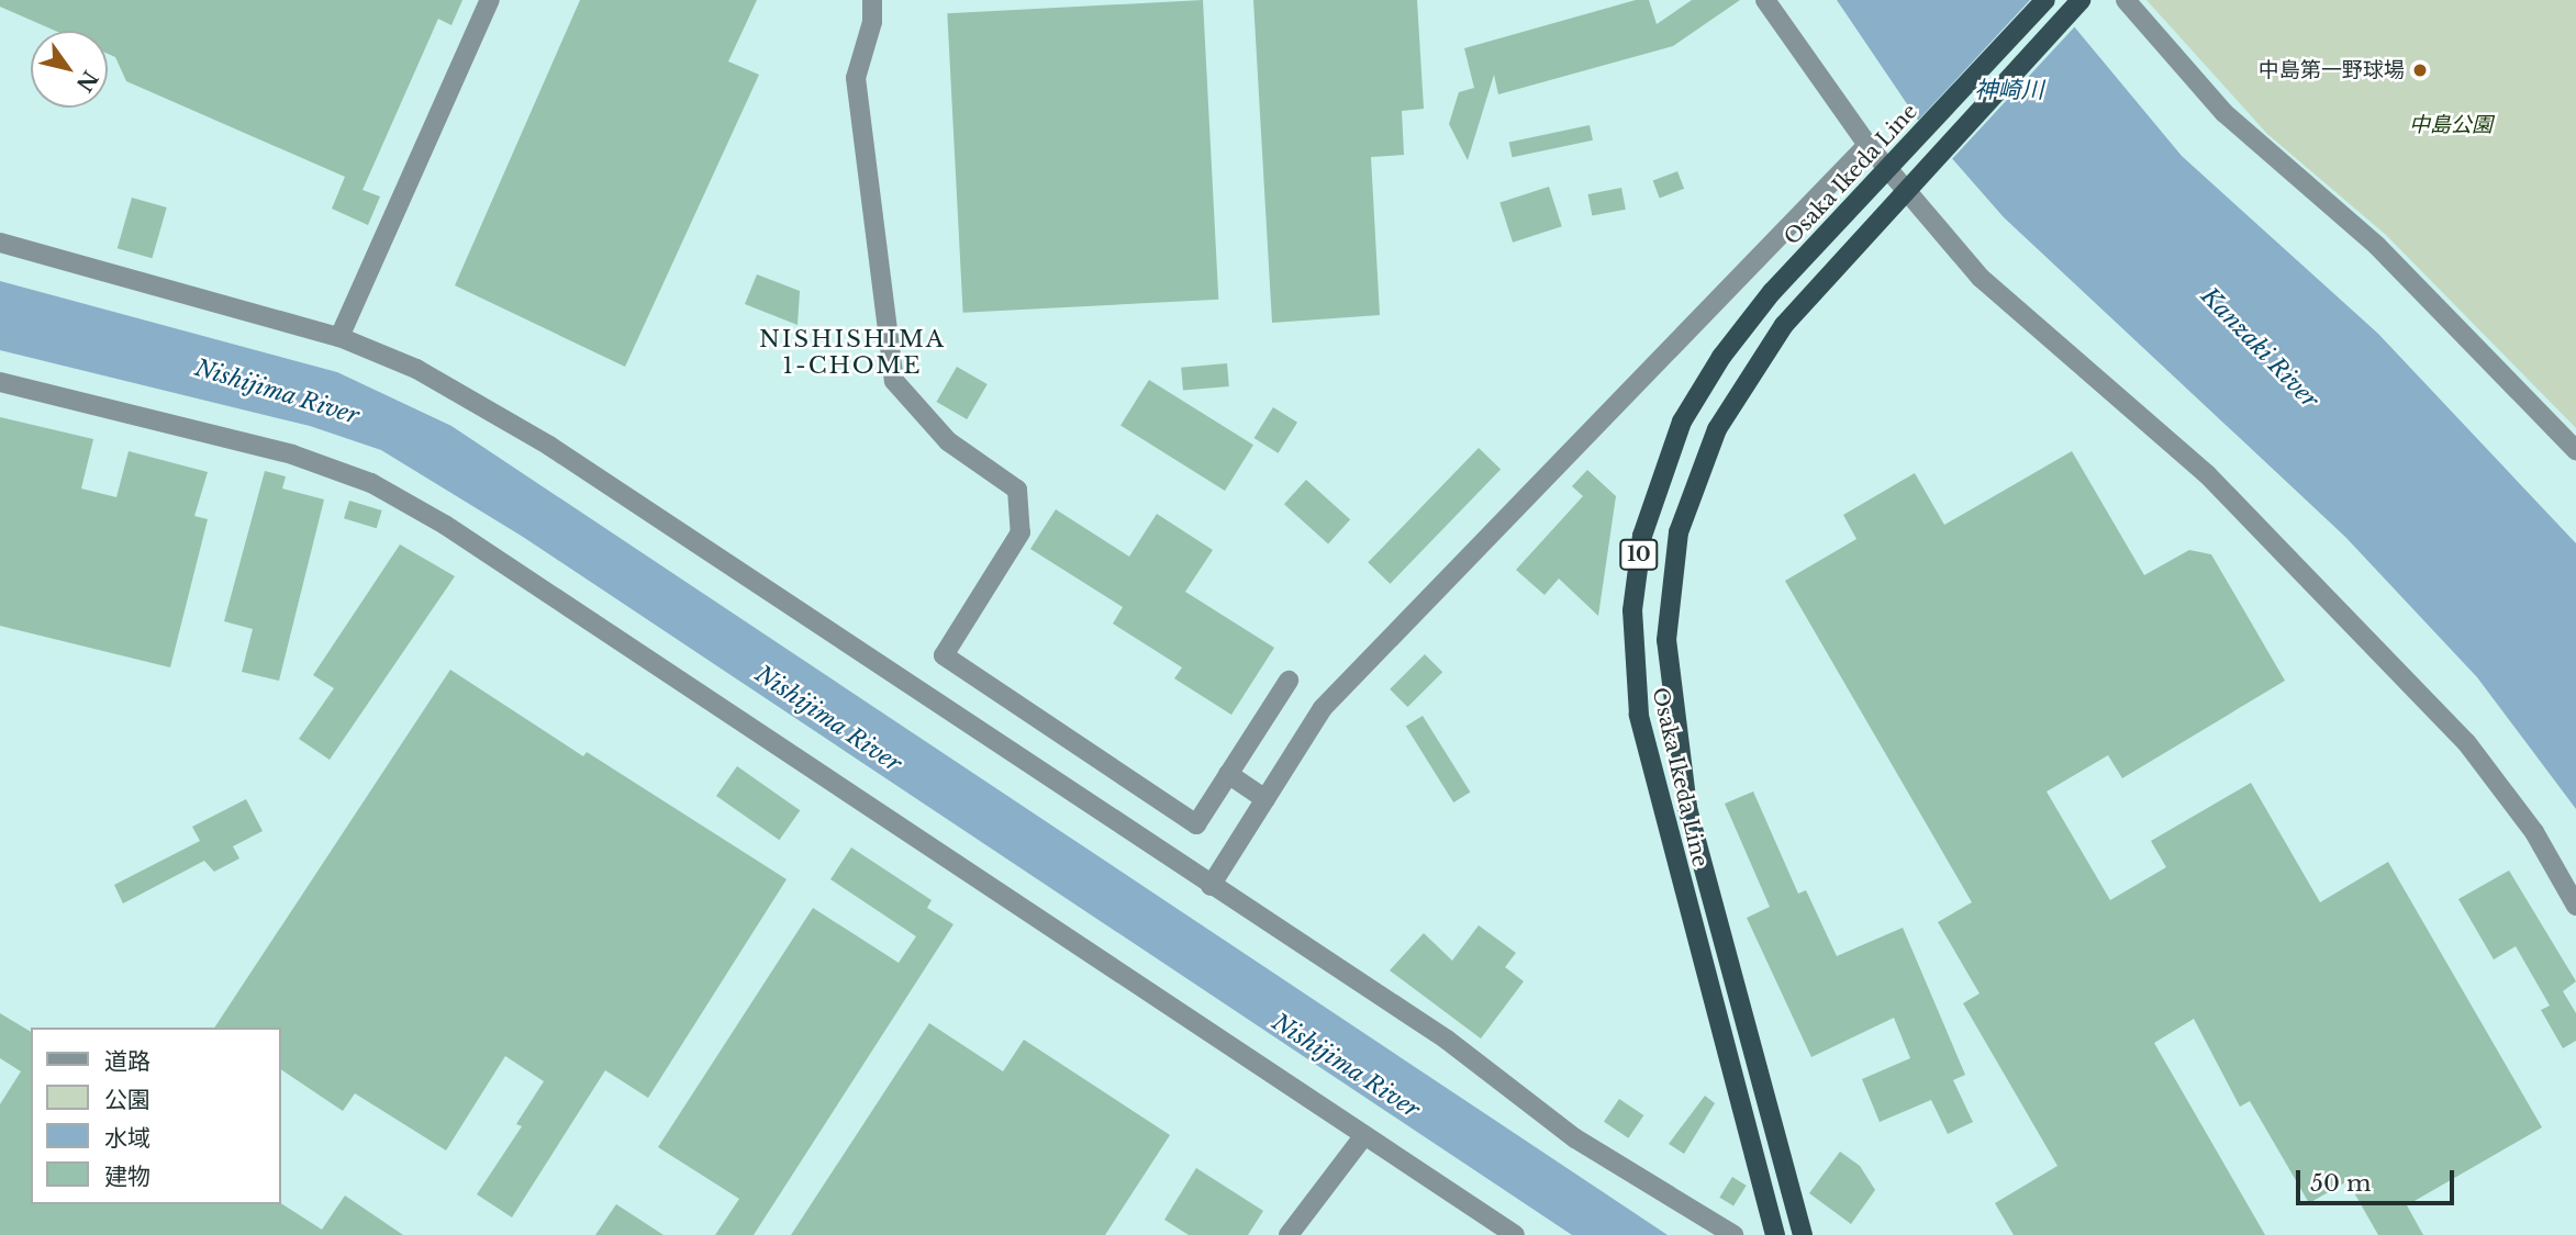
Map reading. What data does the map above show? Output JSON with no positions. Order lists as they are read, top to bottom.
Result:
{
  "streets": {
    "main road": ["Osaka Ikeda Line", "10"]
  },
  "districts": ["NISHISHIMA 1-CHOME"],
  "water": ["神崎川", "Kanzaki River", "Nishijima River"],
  "parks": ["中島公園"],
  "places": ["中島第一野球場"],
  "legend": [
    "道路",
    "公園",
    "水域",
    "建物"
  ],
  "scale_bar": "50 m",
  "north": "bottom right"
}
